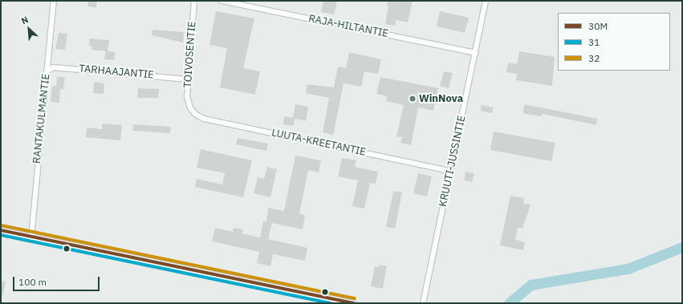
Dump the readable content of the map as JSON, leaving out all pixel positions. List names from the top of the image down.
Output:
{
  "streets": {
    "street": [
      "RAJA-HILTANTIE",
      "TOIVOSENTIE",
      "TARHAAJANTIE",
      "RANTAKULMANTIE",
      "LUUTA-KREETANTIE",
      "KRUUTI-JUSSINTIE"
    ]
  },
  "crossings": [
    ["RAJA-HILTANTIE", "KRUUTI-JUSSINTIE"],
    ["TOIVOSENTIE", "TARHAAJANTIE"],
    ["TOIVOSENTIE", "LUUTA-KREETANTIE"],
    ["TARHAAJANTIE", "RANTAKULMANTIE"],
    ["LUUTA-KREETANTIE", "KRUUTI-JUSSINTIE"]
  ],
  "places": ["WinNova"],
  "lines": ["transit line 32", "transit line 30M", "transit line 31"],
  "legend": ["30M", "31", "32"],
  "scale_bar": "100 m",
  "north": "top left"
}
